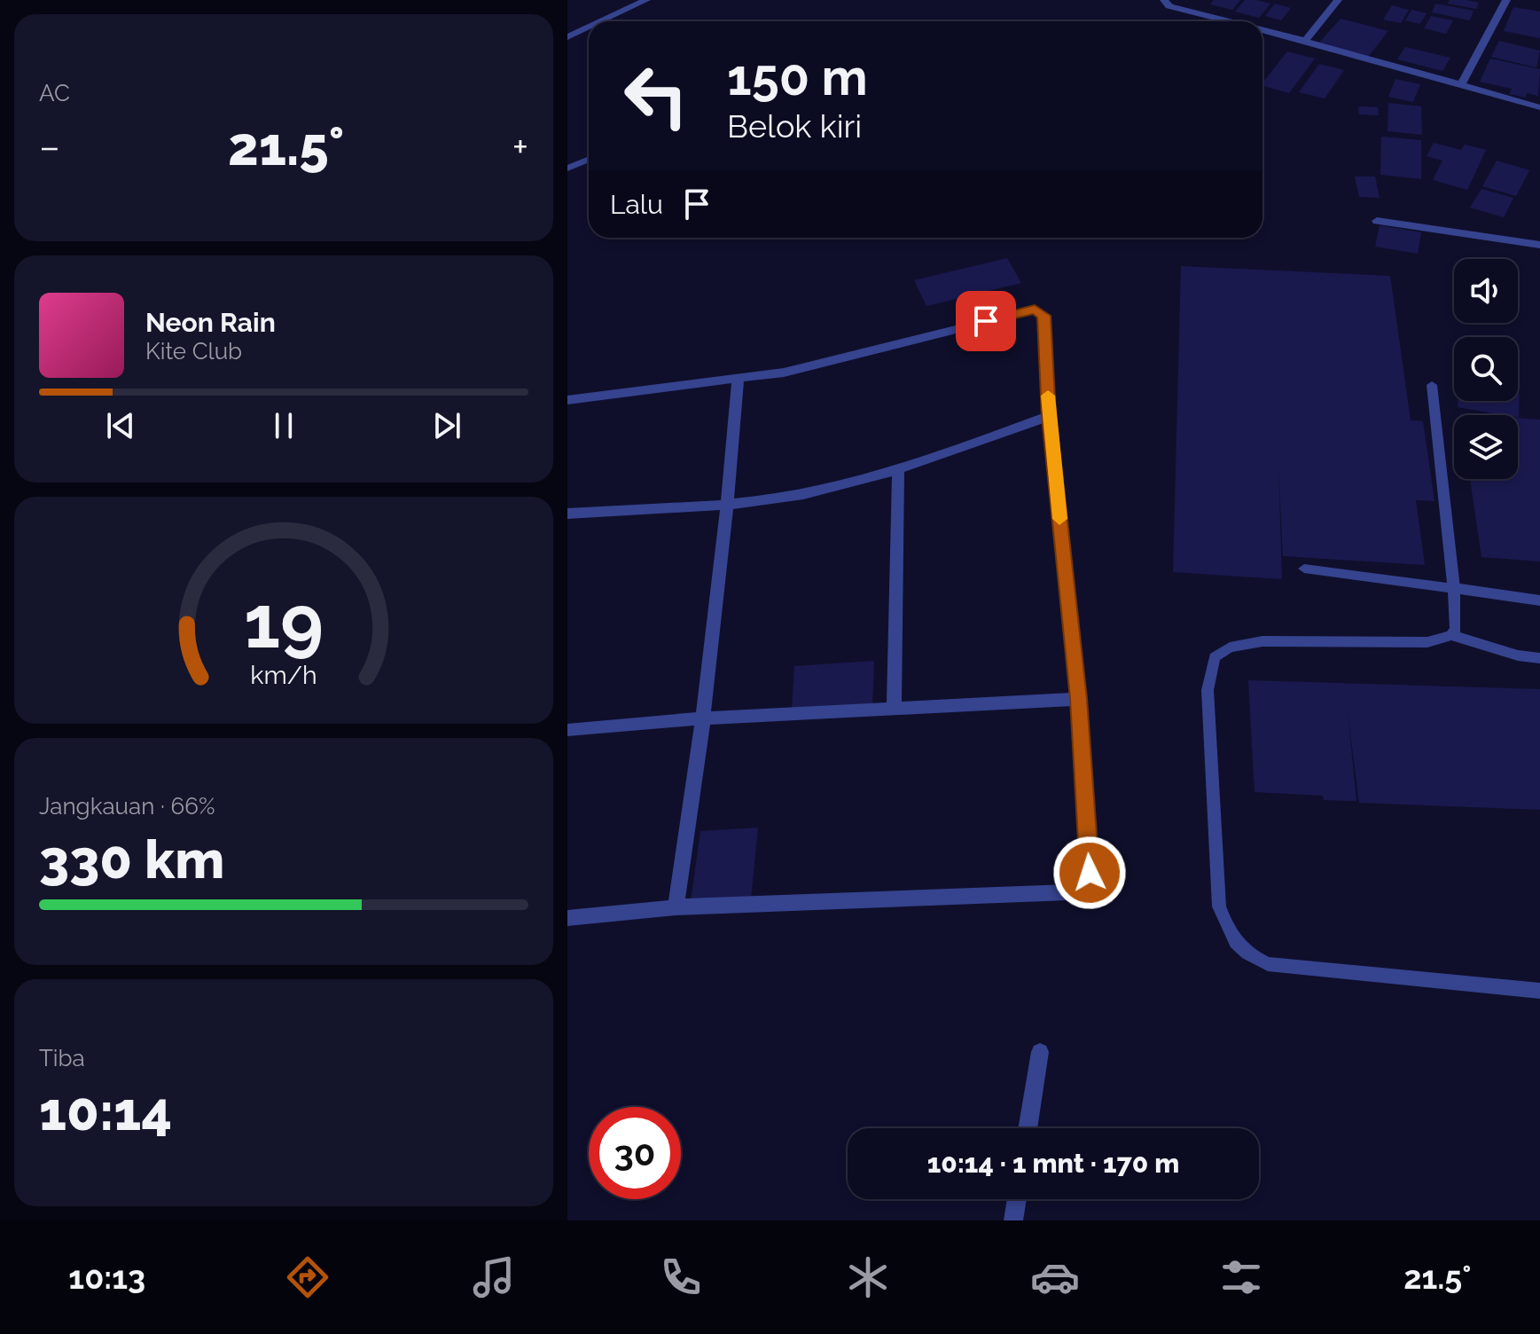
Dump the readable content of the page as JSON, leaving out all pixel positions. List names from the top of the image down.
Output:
{
  "page": {
    "tile": [
      "AC",
      ["Jangkauan · 66%", "330 km"],
      ["Tiba", "10:14"]
    ],
    "turn": ["150 m", "Belok kiri"],
    "heat": ["−", "21.5°", "+"],
    "then": "Lalu",
    "song": ["Neon Rain", "Kite Club"],
    "limit": "30",
    "trip": "10:14 · 1 mnt · 170 m",
    "tabs": ["10:13", "21.5°"],
    "gauge": ["19", "km/h"]
  }
}
